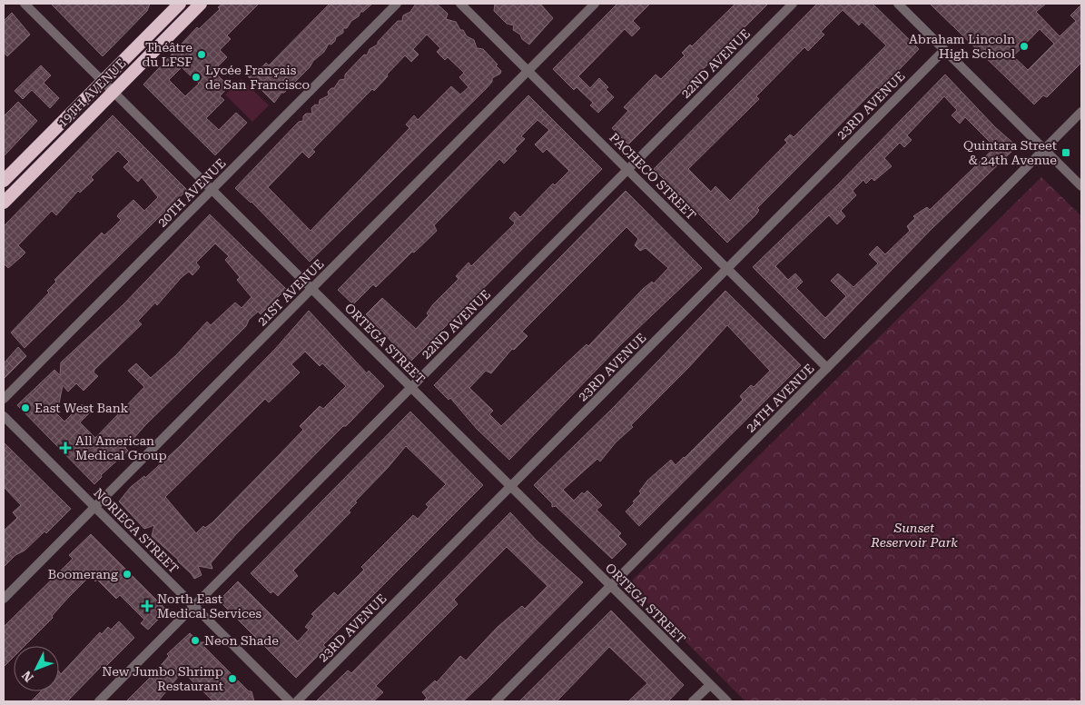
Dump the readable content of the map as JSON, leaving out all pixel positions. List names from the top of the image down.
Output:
{
  "streets": {
    "highway": ["19TH AVENUE"],
    "street": [
      "22ND AVENUE",
      "23RD AVENUE",
      "PACHECO STREET",
      "20TH AVENUE",
      "21ST AVENUE",
      "ORTEGA STREET",
      "24TH AVENUE",
      "NORIEGA STREET"
    ]
  },
  "crossings": [
    ["22ND AVENUE", "PACHECO STREET"],
    ["22ND AVENUE", "ORTEGA STREET"],
    ["22ND AVENUE", "NORIEGA STREET"],
    ["19TH AVENUE", "ORTEGA STREET"],
    ["23RD AVENUE", "PACHECO STREET"],
    ["23RD AVENUE", "ORTEGA STREET"],
    ["PACHECO STREET", "21ST AVENUE"],
    ["PACHECO STREET", "24TH AVENUE"],
    ["20TH AVENUE", "ORTEGA STREET"],
    ["21ST AVENUE", "ORTEGA STREET"],
    ["21ST AVENUE", "NORIEGA STREET"],
    ["ORTEGA STREET", "24TH AVENUE"]
  ],
  "parks": ["Sunset Reservoir Park"],
  "places": {
    "other": [
      "Abraham Lincoln High School",
      "Théâtre du LFSF",
      "Lycée Français de San Francisco",
      "East West Bank",
      "Boomerang",
      "Neon Shade",
      "New Jumbo Shrimp Restaurant"
    ],
    "transit": ["Quintara Street & 24th Avenue"],
    "health": ["All American Medical Group", "North East Medical Services"]
  },
  "north": "bottom left"
}
